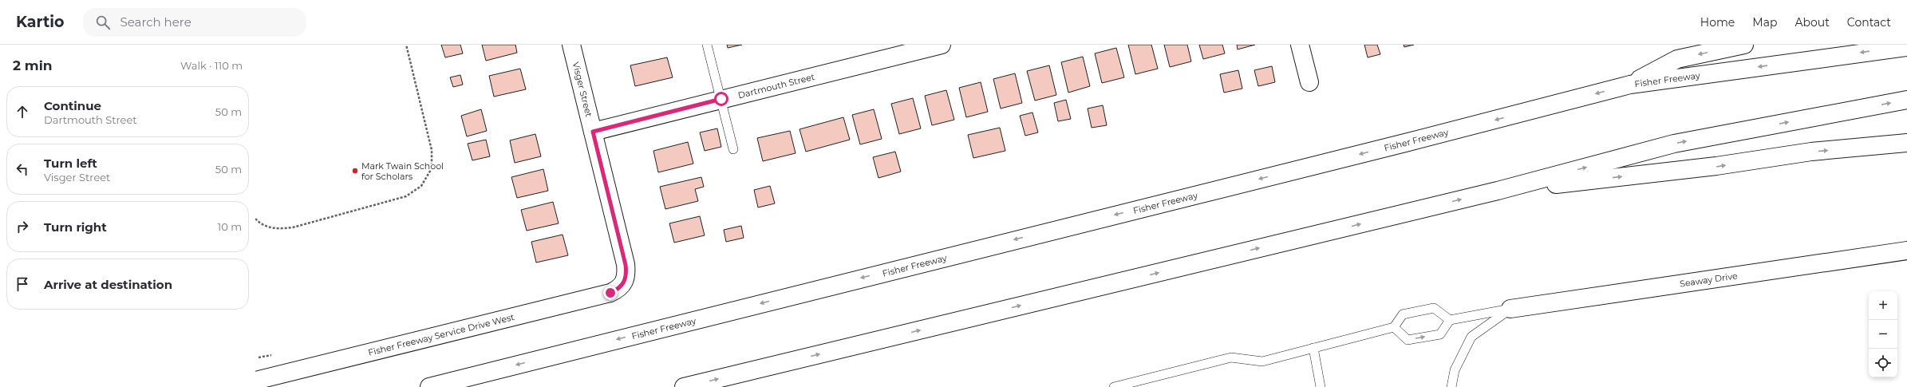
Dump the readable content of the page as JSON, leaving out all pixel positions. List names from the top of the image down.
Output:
{
  "streets": {
    "main road": [
      "Fisher Freeway",
      "Dartmouth Street",
      "Visger Street",
      "Seaway Drive",
      "Fisher Freeway Service Drive West"
    ]
  },
  "crossings": [
    ["Dartmouth Street", "Visger Street"],
    ["Visger Street", "Fisher Freeway Service Drive West"]
  ],
  "places": ["Mark Twain School for Scholars"],
  "page": {
    "header": "Kartio",
    "search": "Search here",
    "nav": [
      "Home",
      "Map",
      "About",
      "Contact"
    ],
    "heading": ["2 min", "Walk · 110 m"],
    "list": [
      ["Continue", "Dartmouth Street", "50 m"],
      ["Turn left", "Visger Street", "50 m"],
      ["Turn right", "10 m"],
      "Arrive at destination"
    ],
    "map_buttons": ["+", "−"]
  }
}
